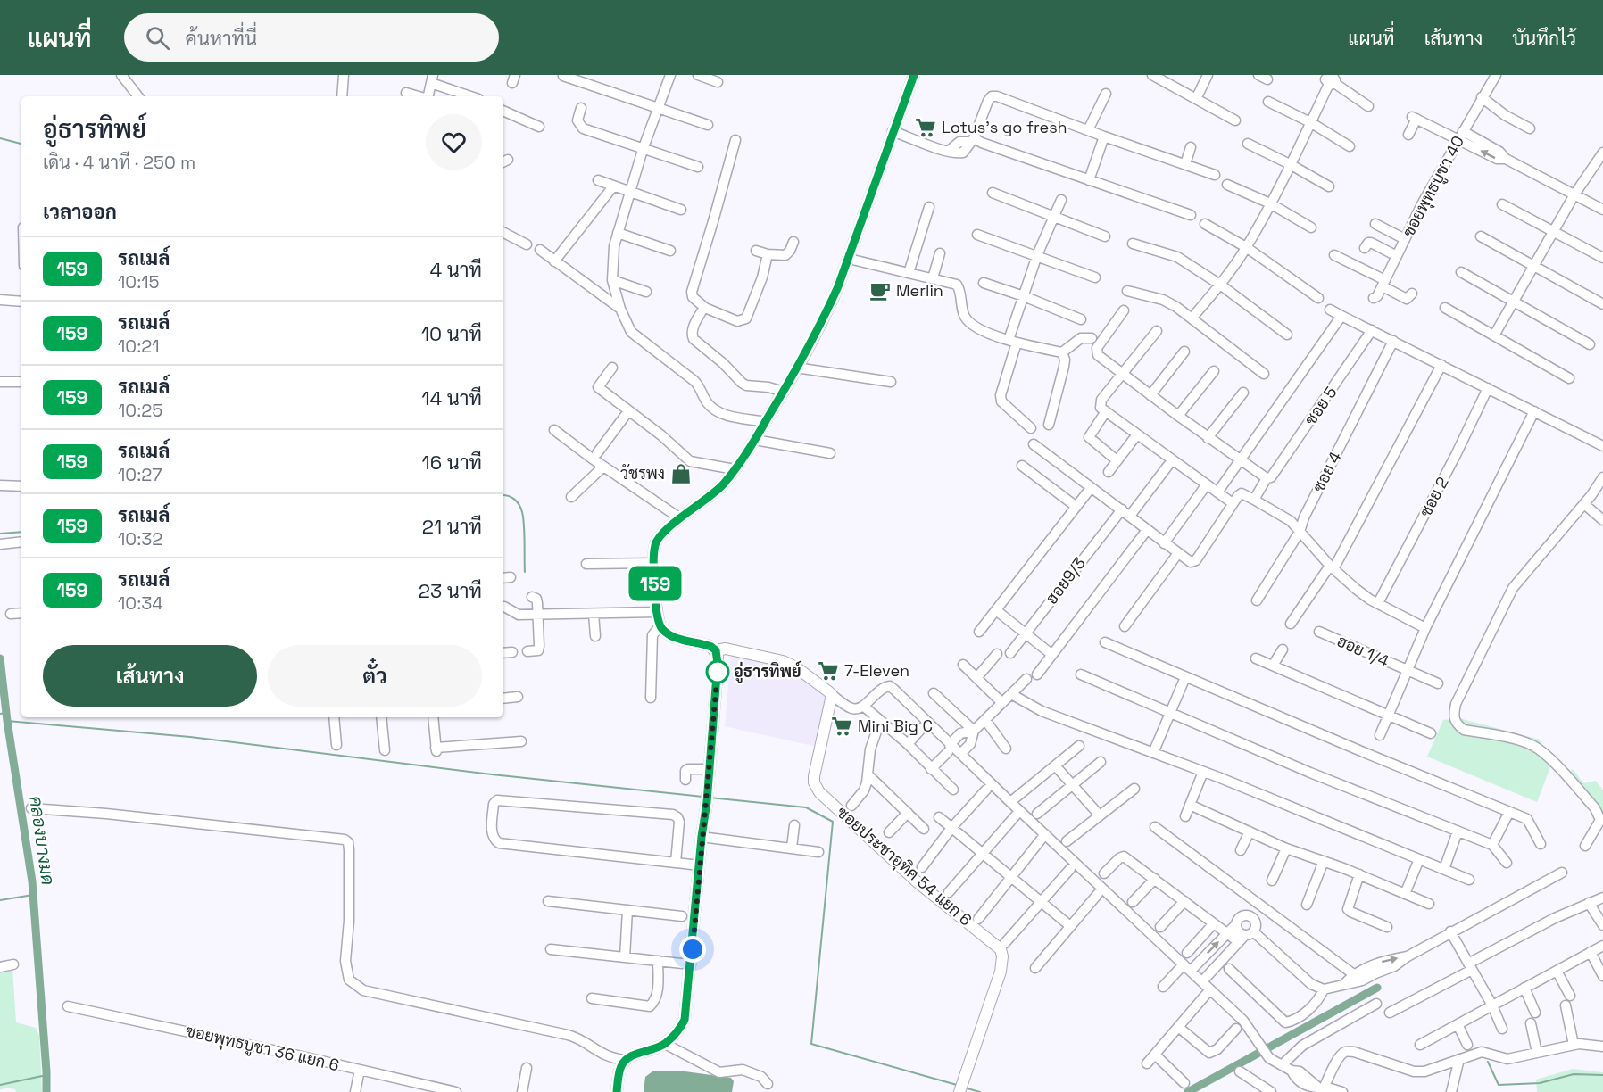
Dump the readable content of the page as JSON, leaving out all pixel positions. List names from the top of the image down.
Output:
{
  "streets": {
    "street": [
      "ซอยพุทธบูชา 40",
      "ซอย 5",
      "ซอย 4",
      "ซอย 2",
      "ฮอย9/3",
      "ฮอย 1/4",
      "ซอยประชาอุทิศ 54 แยก 6",
      "ซอยพุทธบูชา 36 แยก 6"
    ]
  },
  "water": ["คลองบางมด"],
  "places": {
    "supermarket": ["Lotus's go fresh", "7-Eleven", "Mini Big C"],
    "cafe": ["Merlin"],
    "shop": ["วัชรพง"],
    "other": ["อู่ธารทิพย์"]
  },
  "lines": ["bus line 159"],
  "page": {
    "header": "แผนที่",
    "search": "ค้นหาที่นี่",
    "nav": ["แผนที่", "เส้นทาง", "บันทึกไว้"],
    "on_map": "159",
    "heading": [
      ["อู่ธารทิพย์", "เดิน · 4 นาที · 250 m"],
      "เวลาออก"
    ],
    "list": [
      {
        "mark": "159",
        "name": "รถเมล์",
        "note": "10:15",
        "value": "4 นาที"
      },
      {
        "mark": "159",
        "name": "รถเมล์",
        "note": "10:21",
        "value": "10 นาที"
      },
      {
        "mark": "159",
        "name": "รถเมล์",
        "note": "10:25",
        "value": "14 นาที"
      },
      {
        "mark": "159",
        "name": "รถเมล์",
        "note": "10:27",
        "value": "16 นาที"
      },
      {
        "mark": "159",
        "name": "รถเมล์",
        "note": "10:32",
        "value": "21 นาที"
      },
      {
        "mark": "159",
        "name": "รถเมล์",
        "note": "10:34",
        "value": "23 นาที"
      }
    ],
    "buttons": ["เส้นทาง", "ตั๋ว"]
  }
}
